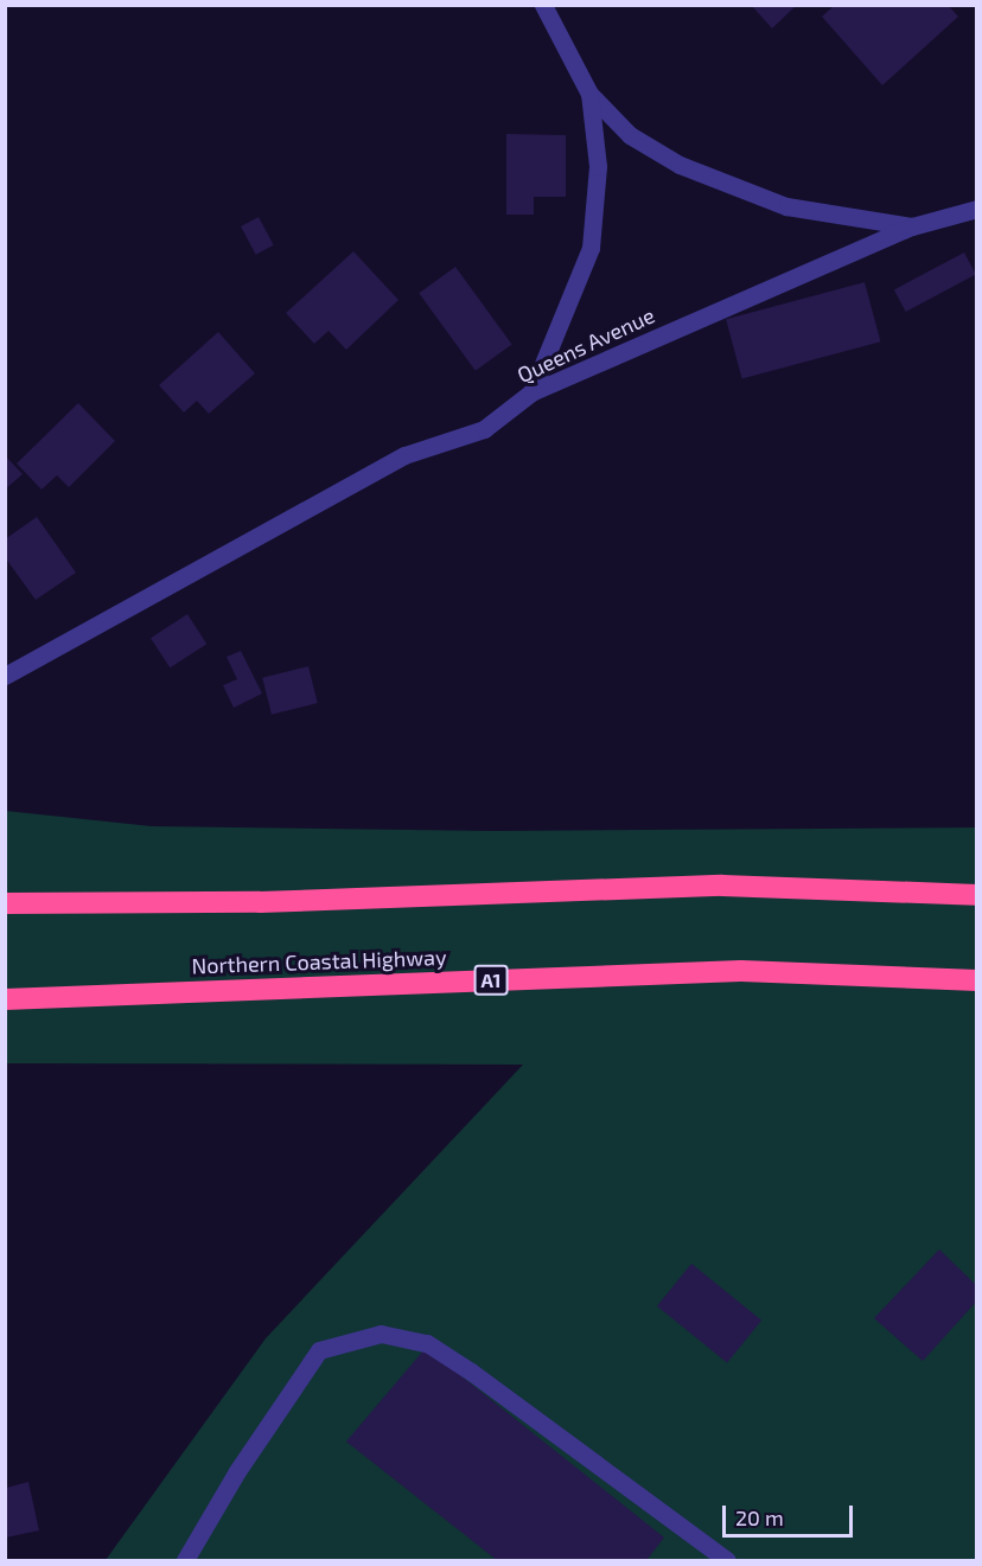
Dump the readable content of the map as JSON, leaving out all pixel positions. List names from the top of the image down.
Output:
{
  "streets": {
    "highway": ["Northern Coastal Highway", "A1"],
    "street": ["Queens Avenue"]
  },
  "scale_bar": "20 m"
}
